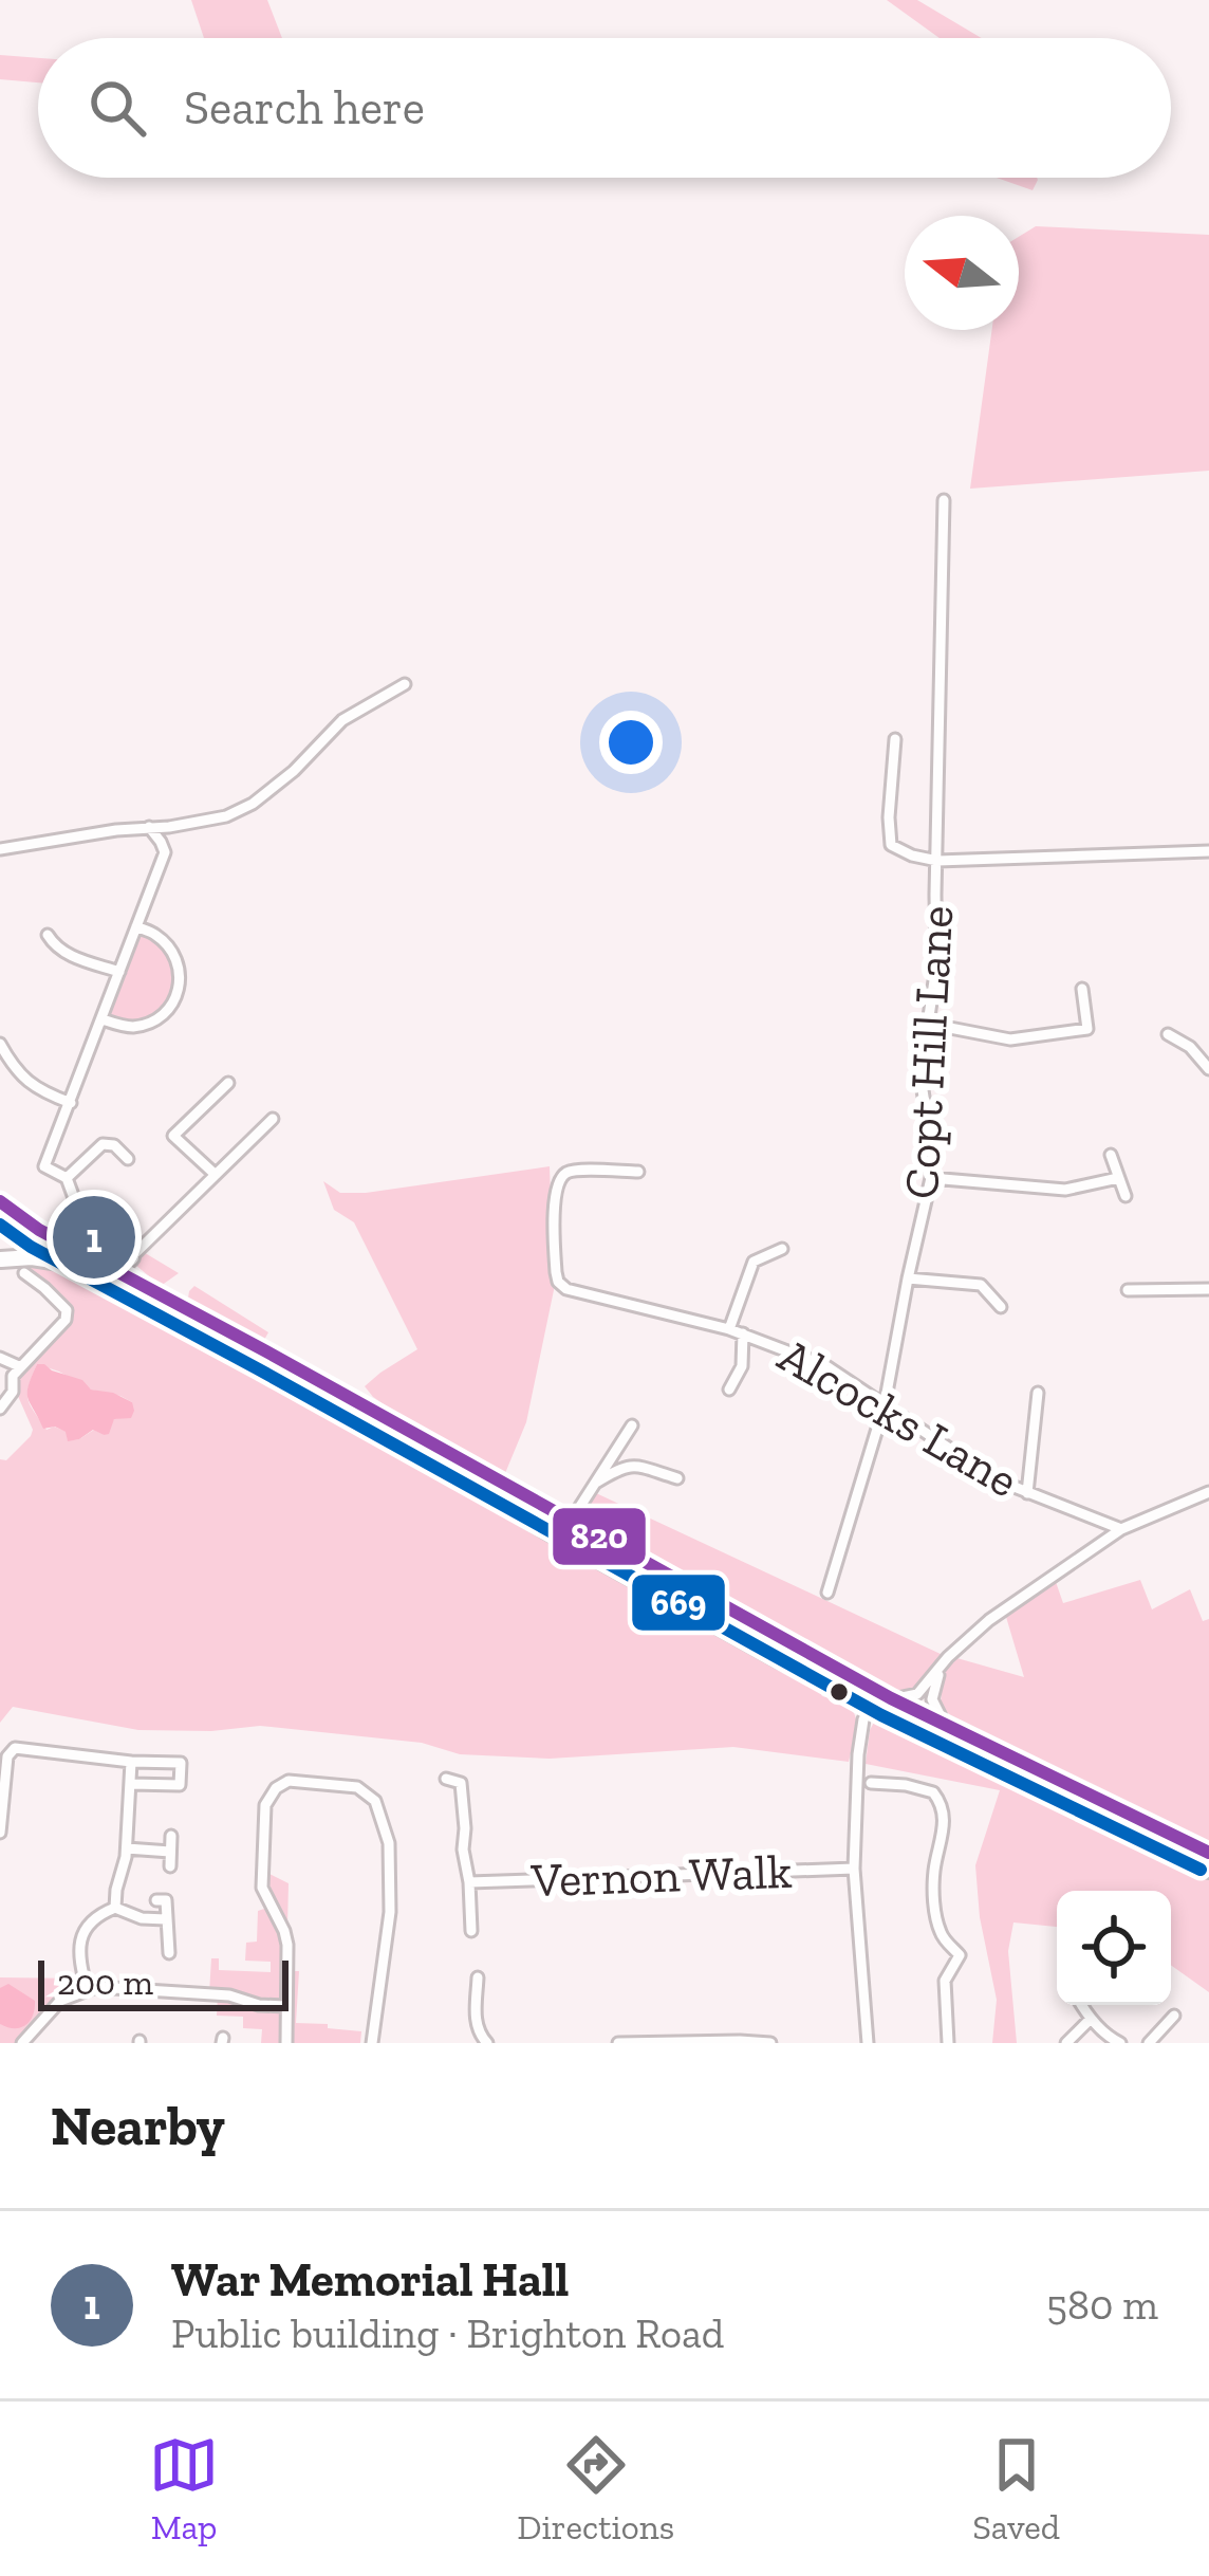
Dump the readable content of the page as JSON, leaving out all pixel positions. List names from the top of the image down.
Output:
{
  "streets": {
    "street": ["Copt Hill Lane", "Alcocks Lane", "Vernon Walk"]
  },
  "crossings": [
    ["Copt Hill Lane", "Alcocks Lane"]
  ],
  "lines": ["transit line 820", "transit line 669"],
  "scale_bar": "200 m",
  "north": "left",
  "page": {
    "search": "Search here",
    "pins": "1",
    "scale": "200 m",
    "heading": "Nearby",
    "list": [
      {
        "mark": "1",
        "name": "War Memorial Hall",
        "note": "Public building · Brighton Road",
        "value": "580 m"
      }
    ],
    "nav": ["Map", "Directions", "Saved"]
  }
}
